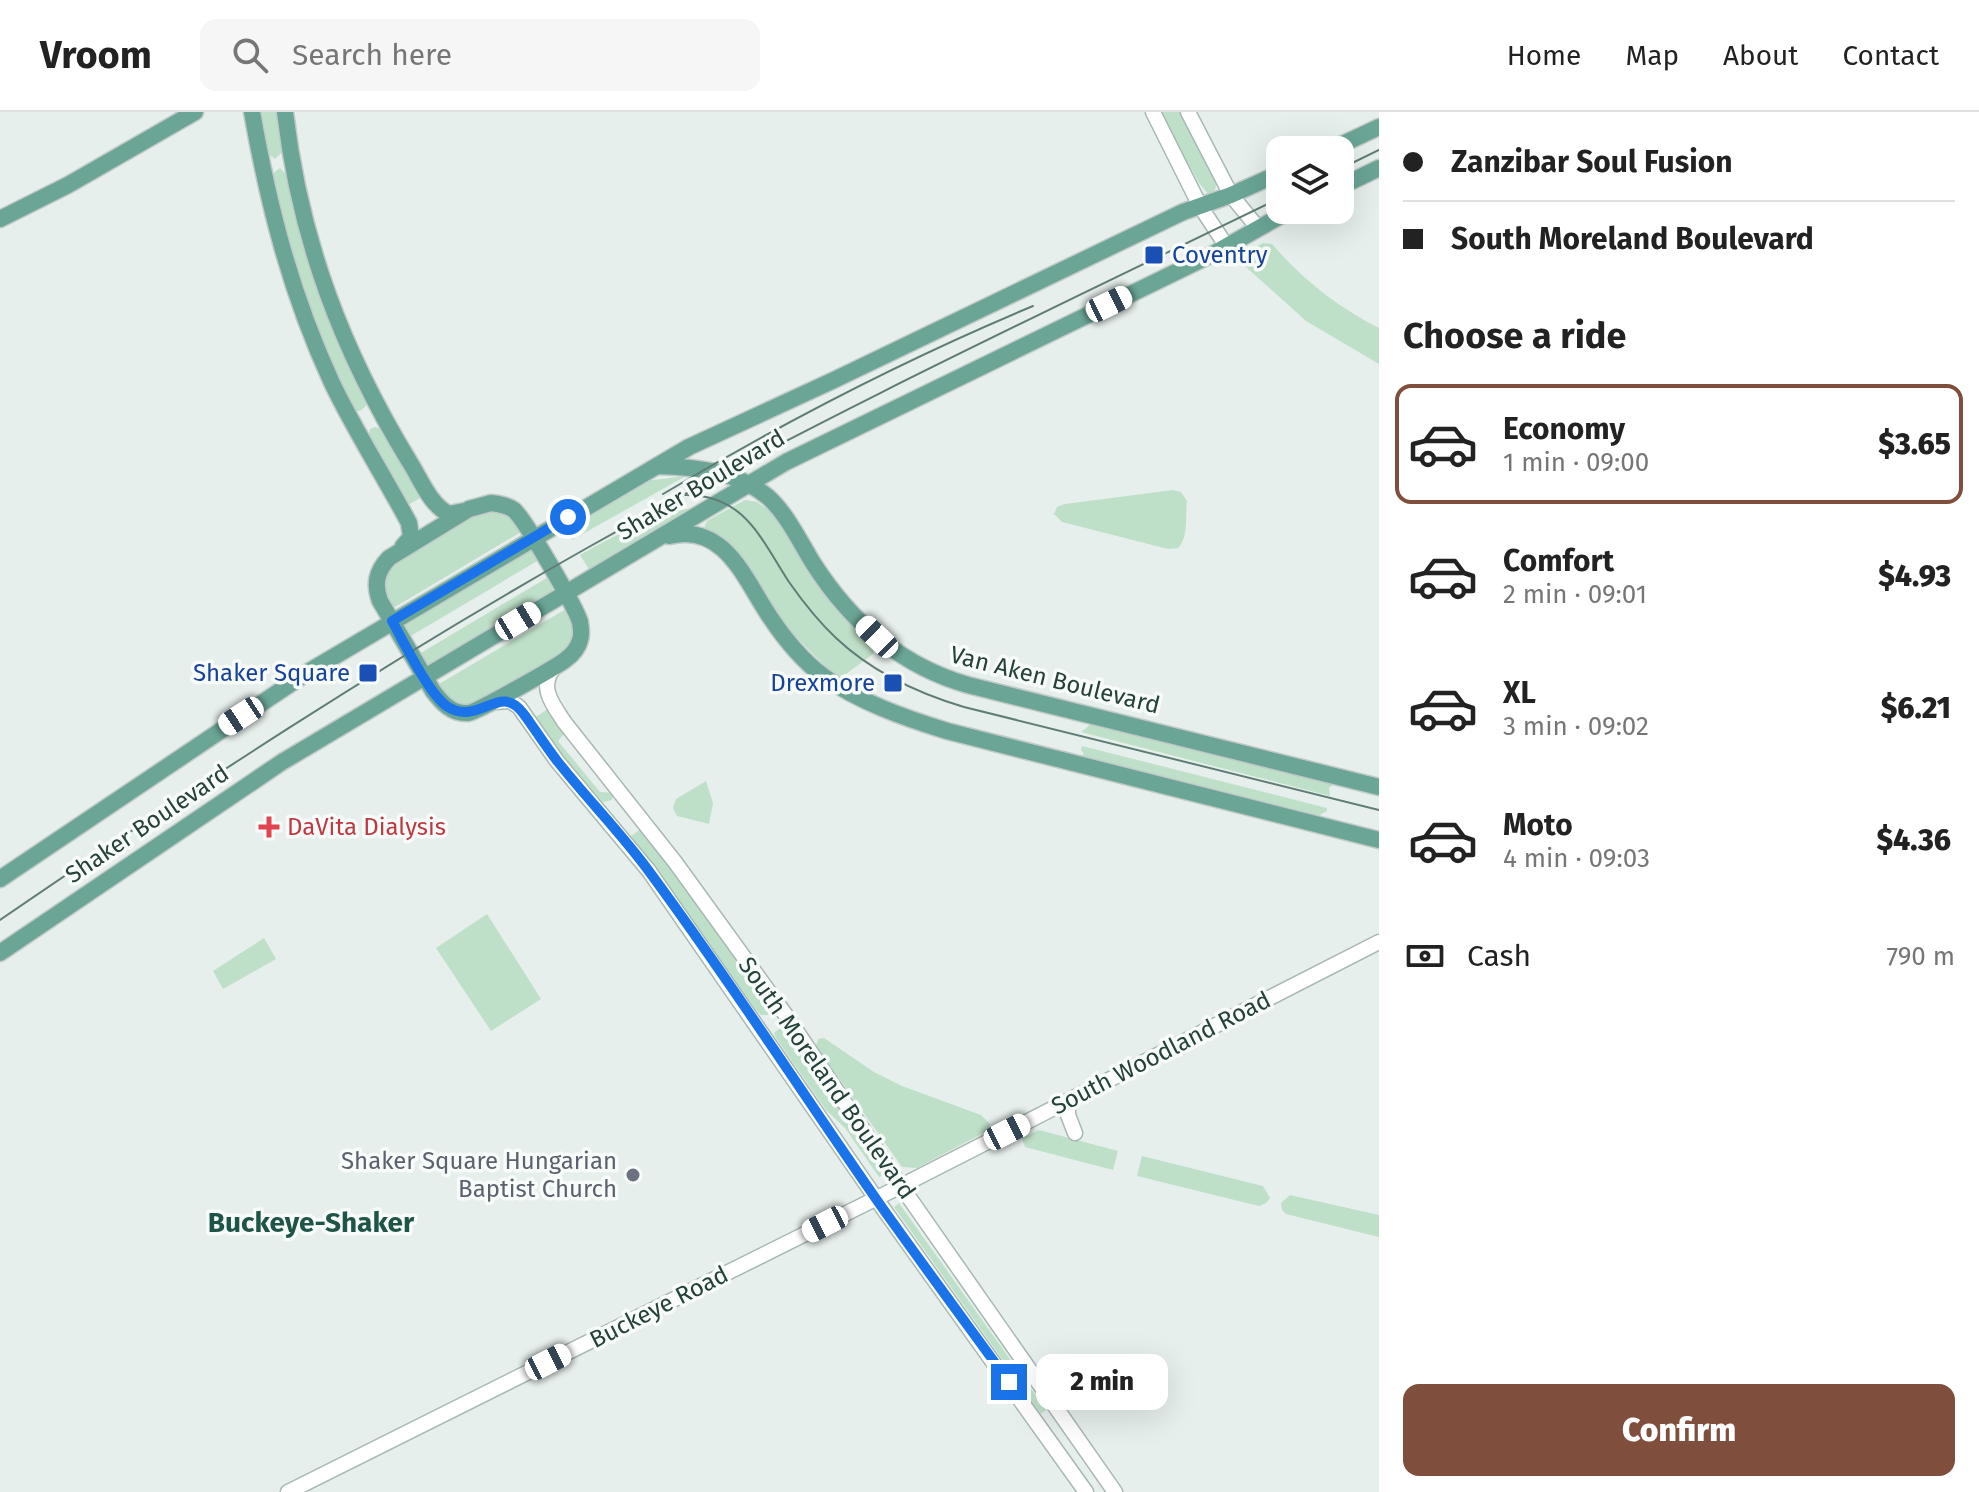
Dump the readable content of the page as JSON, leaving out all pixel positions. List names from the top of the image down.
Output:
{
  "streets": {
    "main road": ["Shaker Boulevard", "Van Aken Boulevard"],
    "street": ["South Woodland Road", "South Moreland Boulevard", "Buckeye Road"]
  },
  "crossings": [
    ["Shaker Boulevard", "Van Aken Boulevard"],
    ["South Woodland Road", "South Moreland Boulevard"],
    ["South Woodland Road", "Buckeye Road"],
    ["South Moreland Boulevard", "Buckeye Road"]
  ],
  "districts": ["Buckeye-Shaker"],
  "places": {
    "transit": ["Coventry", "Shaker Square", "Drexmore"],
    "health": ["DaVita Dialysis"],
    "other": ["Shaker Square Hungarian Baptist Church"]
  },
  "page": {
    "header": "Vroom",
    "search": "Search here",
    "nav": [
      "Home",
      "Map",
      "About",
      "Contact"
    ],
    "banner": ["Zanzibar Soul Fusion", "South Moreland Boulevard"],
    "heading": "Choose a ride",
    "list": [
      {
        "name": "Economy",
        "note": "1 min · 09:00",
        "value": "$3.65"
      },
      {
        "name": "Comfort",
        "note": "2 min · 09:01",
        "value": "$4.93"
      },
      {
        "name": "XL",
        "note": "3 min · 09:02",
        "value": "$6.21"
      },
      {
        "name": "Moto",
        "note": "4 min · 09:03",
        "value": "$4.36"
      }
    ],
    "pay": ["Cash", "790 m"],
    "bubble": "2 min",
    "buttons": "Confirm"
  }
}
